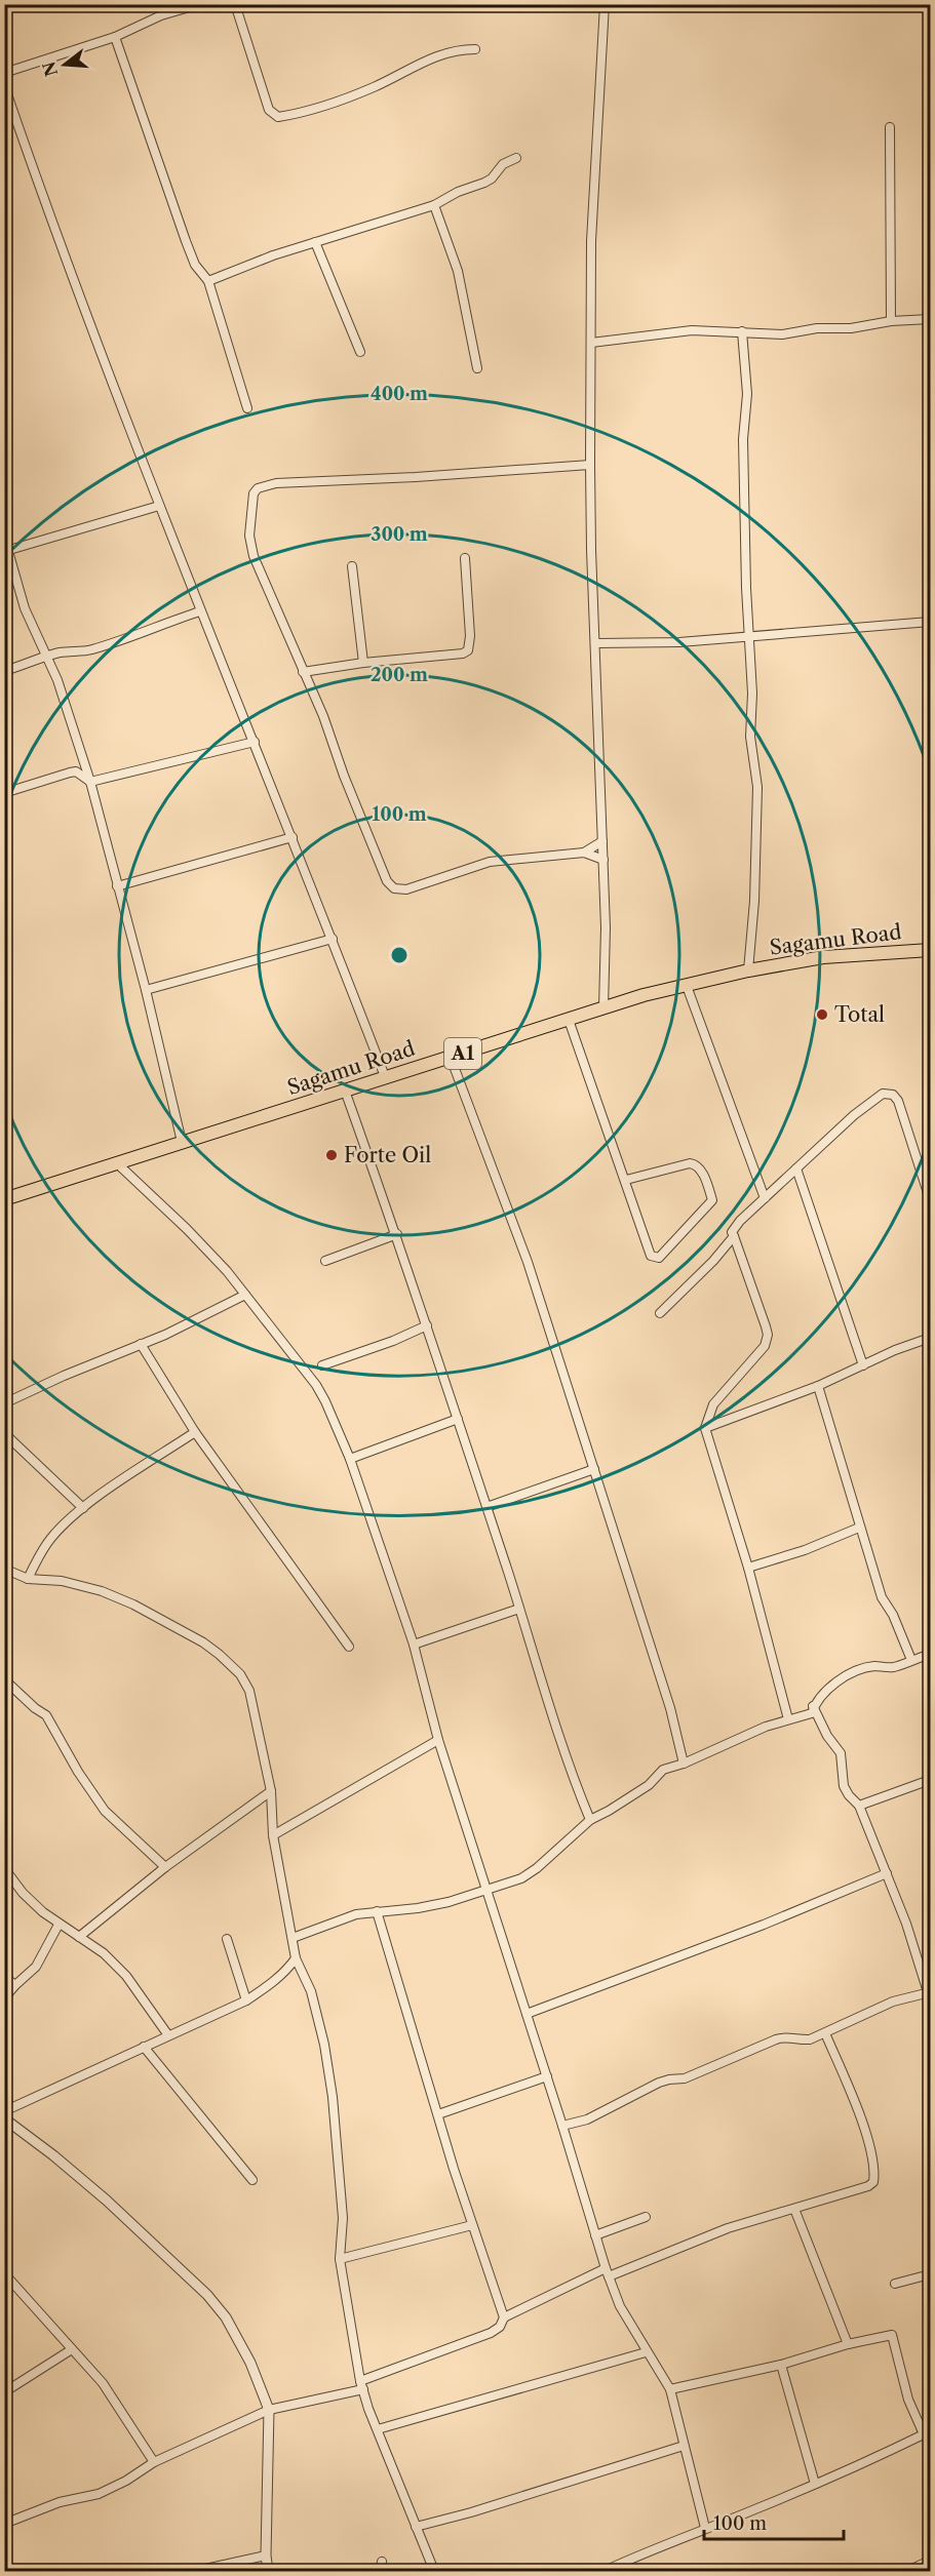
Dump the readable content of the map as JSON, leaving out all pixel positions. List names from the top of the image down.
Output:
{
  "streets": {
    "highway": ["Sagamu Road", "A1"]
  },
  "places": ["Total", "Forte Oil"],
  "scale_bar": "100 m",
  "north": "left",
  "rings": [
    "400 m",
    "300 m",
    "200 m",
    "100 m"
  ]
}
